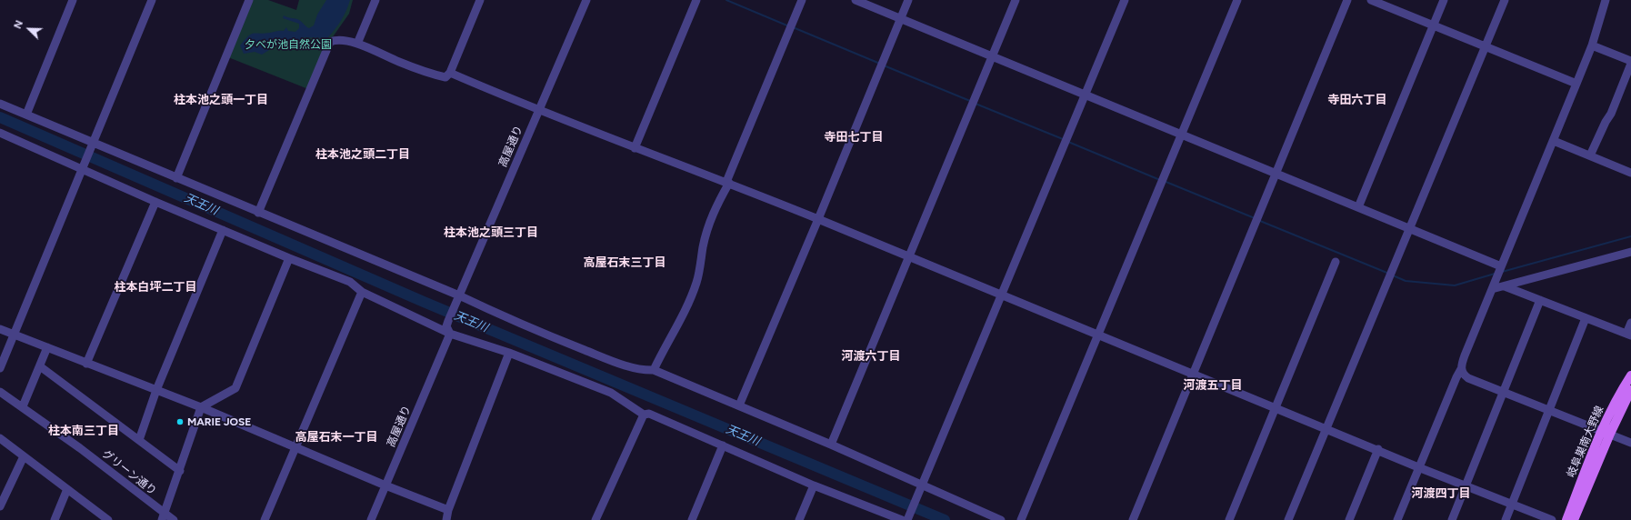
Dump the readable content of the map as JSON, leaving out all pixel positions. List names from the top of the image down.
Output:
{
  "streets": {
    "main road": ["岐阜巣南大野線"],
    "street": ["高屋通り", "グリーン通り"]
  },
  "districts": [
    "柱本池之頭一丁目",
    "寺田六丁目",
    "寺田七丁目",
    "柱本池之頭二丁目",
    "柱本池之頭三丁目",
    "高屋石末三丁目",
    "柱本白坪二丁目",
    "河渡六丁目",
    "河渡五丁目",
    "柱本南三丁目",
    "高屋石末一丁目",
    "河渡四丁目"
  ],
  "water": ["天王川"],
  "parks": ["夕べが池自然公園"],
  "places": ["MARIE JOSE"],
  "north": "top left"
}
